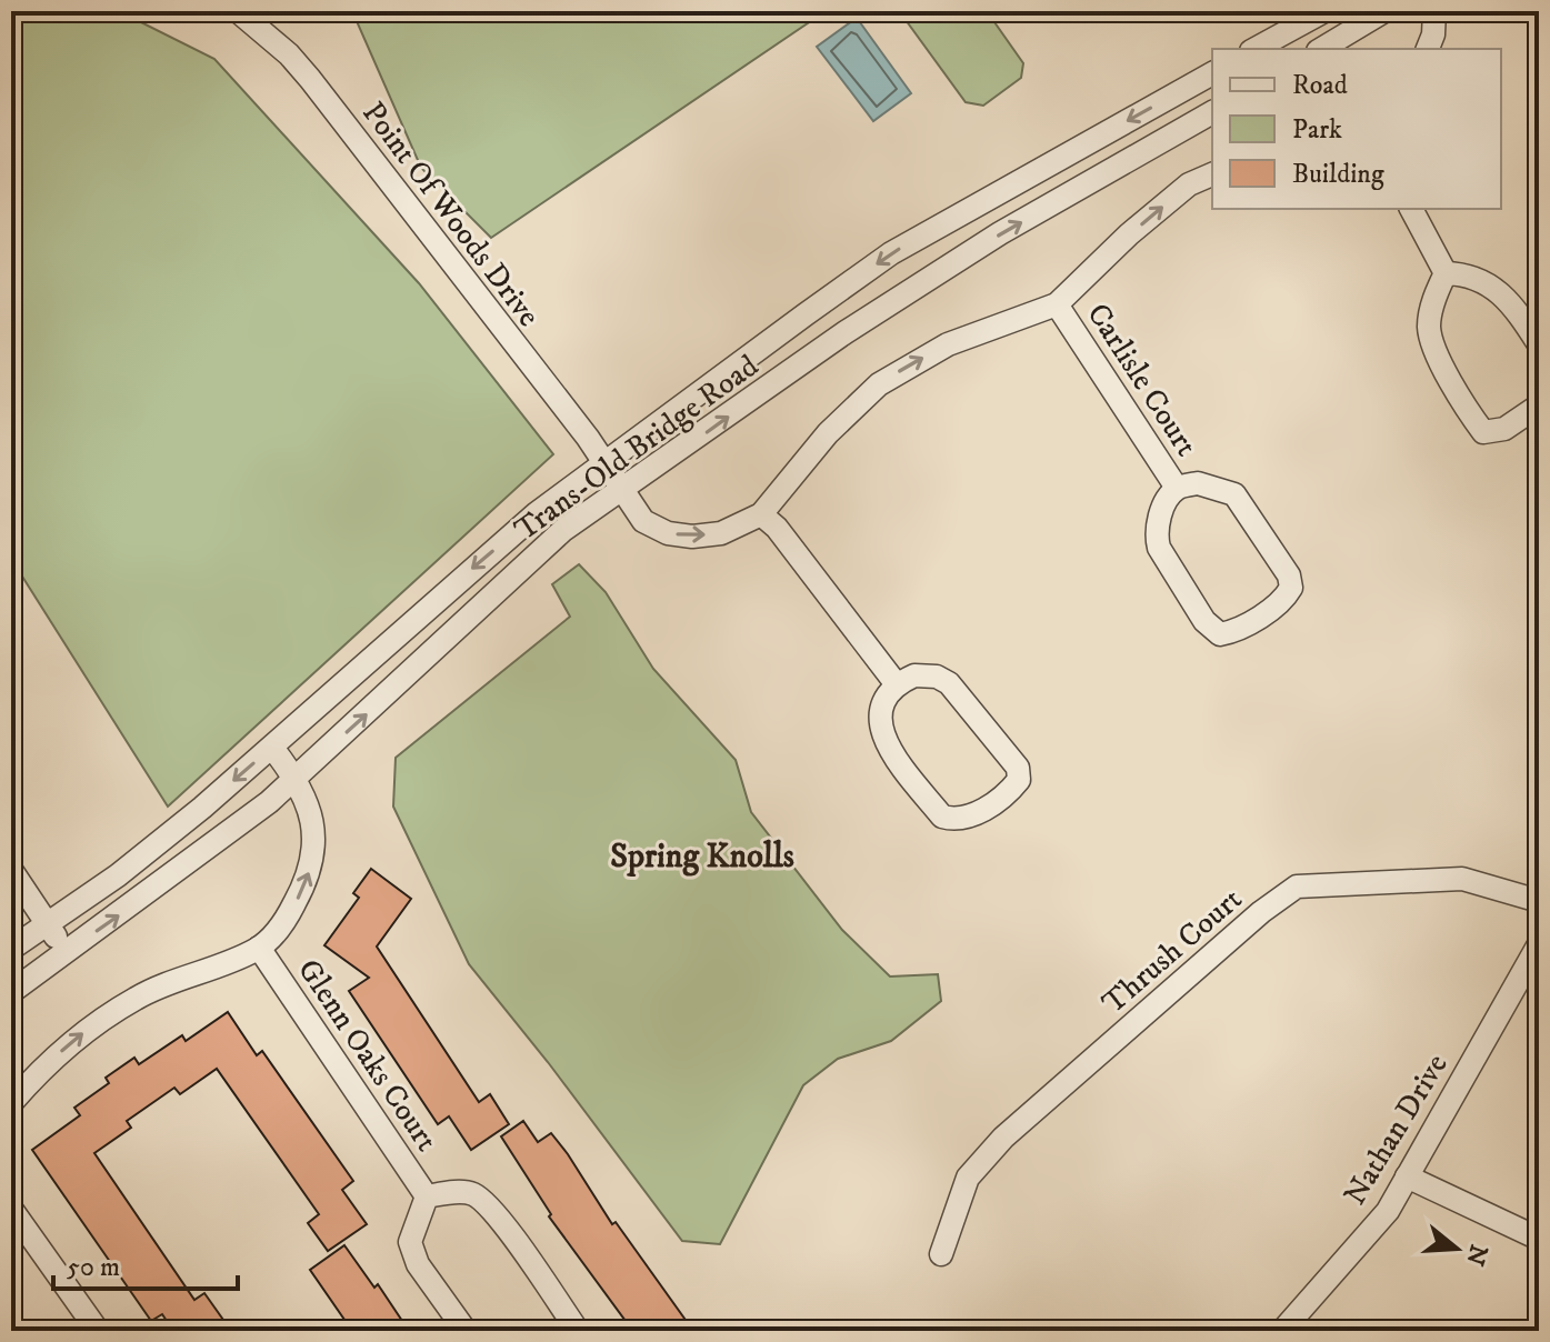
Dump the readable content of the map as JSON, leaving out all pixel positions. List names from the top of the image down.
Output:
{
  "streets": {
    "street": [
      "Point Of Woods Drive",
      "Carlisle Court",
      "Trans-Old Bridge Road",
      "Thrush Court",
      "Glenn Oaks Court",
      "Nathan Drive"
    ]
  },
  "crossings": [
    ["Point Of Woods Drive", "Carlisle Court"],
    ["Point Of Woods Drive", "Trans-Old Bridge Road"],
    ["Carlisle Court", "Trans-Old Bridge Road"],
    ["Trans-Old Bridge Road", "Glenn Oaks Court"]
  ],
  "one_way": ["Carlisle Court", "Glenn Oaks Court"],
  "districts": ["Spring Knolls"],
  "legend": ["Road", "Park", "Building"],
  "scale_bar": "50 m",
  "north": "right"
}
